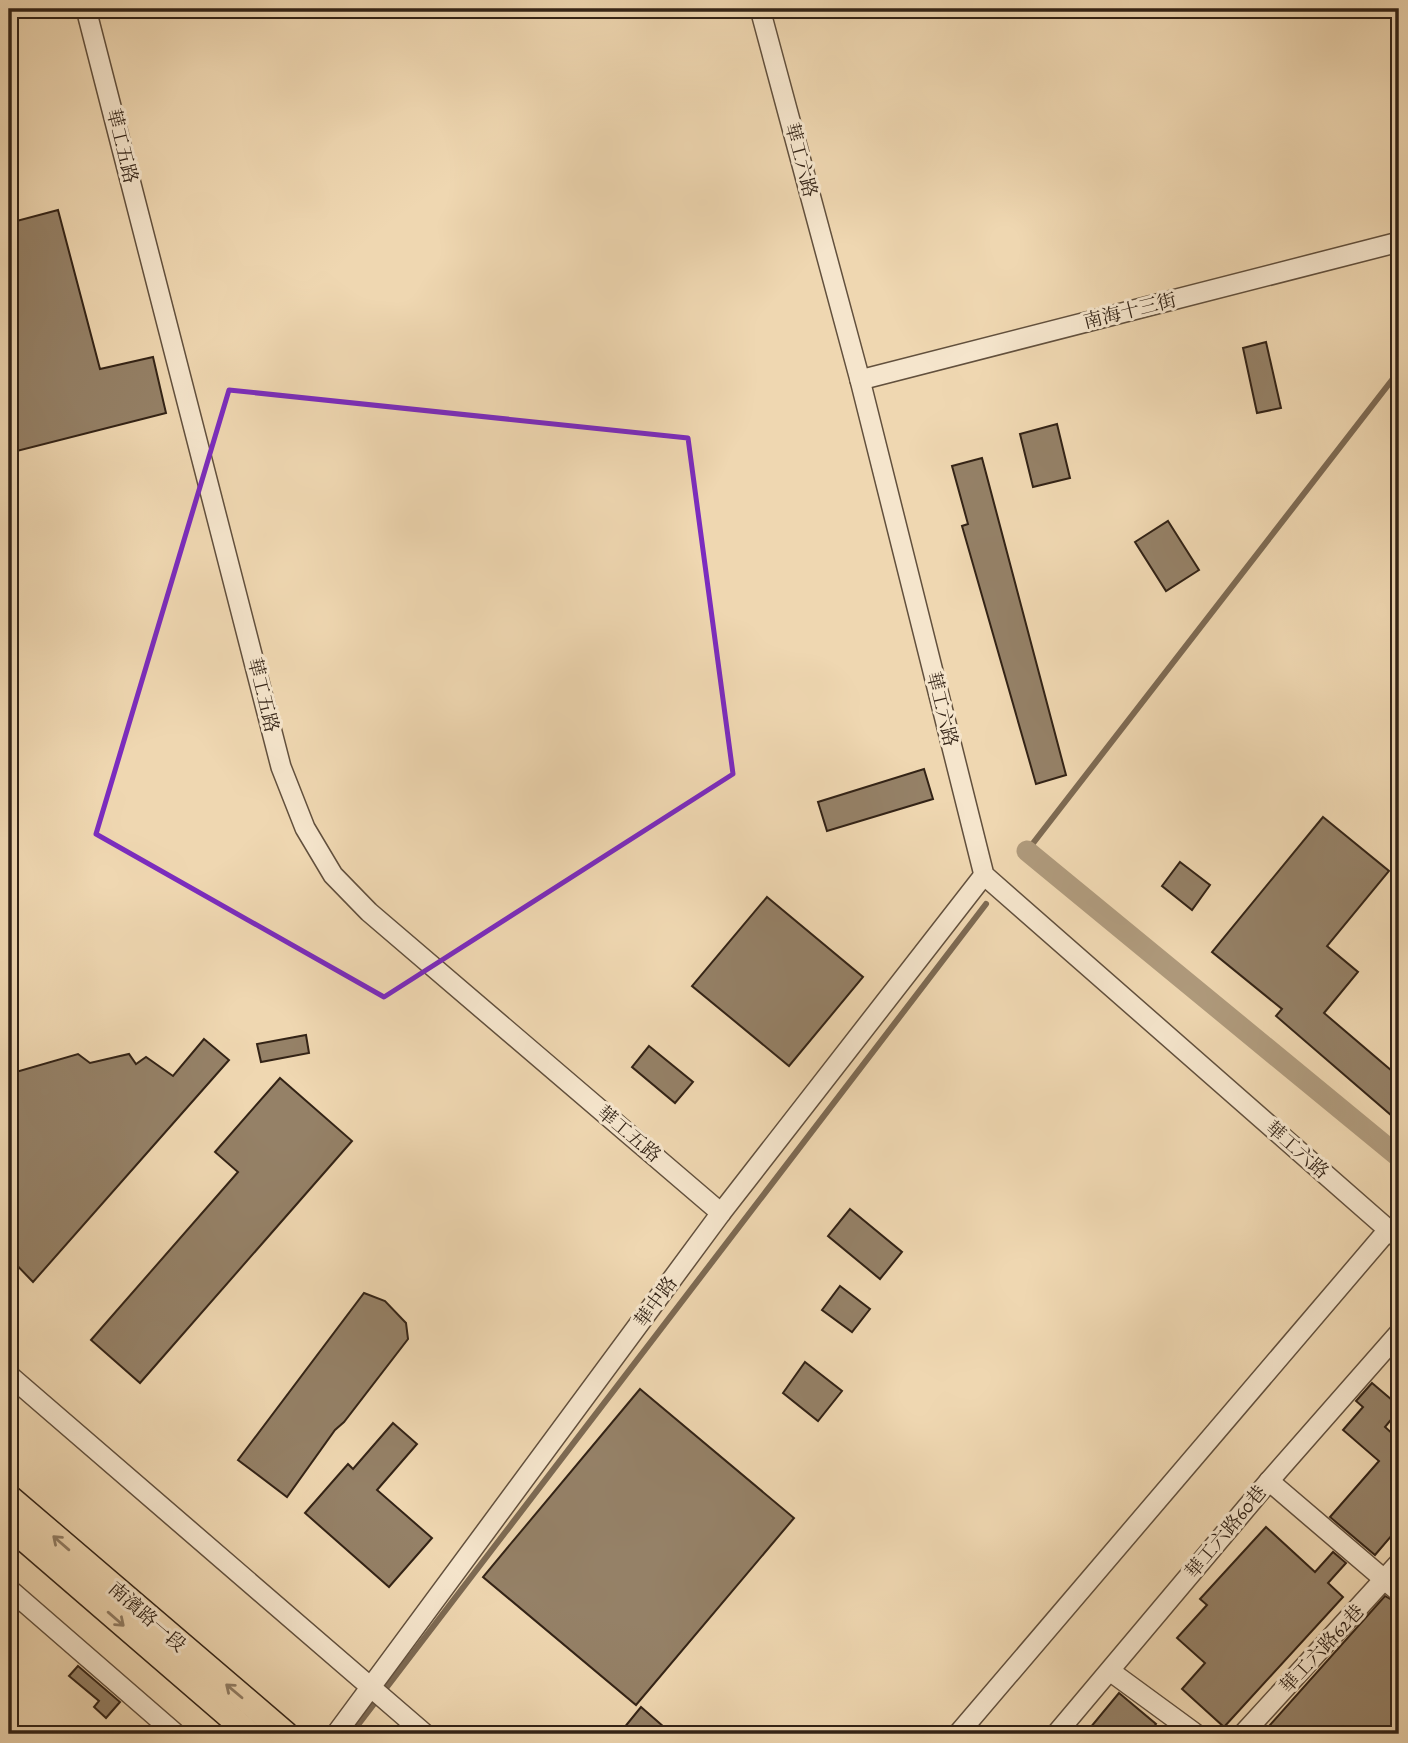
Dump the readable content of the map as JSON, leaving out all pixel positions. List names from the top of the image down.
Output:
{
  "streets": {
    "main road": ["南濱路一段"],
    "street": [
      "華工五路",
      "華工六路",
      "南海十三街",
      "華中路",
      "華工六路60巷",
      "華工六路62巷"
    ]
  },
  "crossings": [
    ["華工五路", "華中路"],
    ["華工六路", "南海十三街"],
    ["華工六路", "華中路"]
  ]
}
